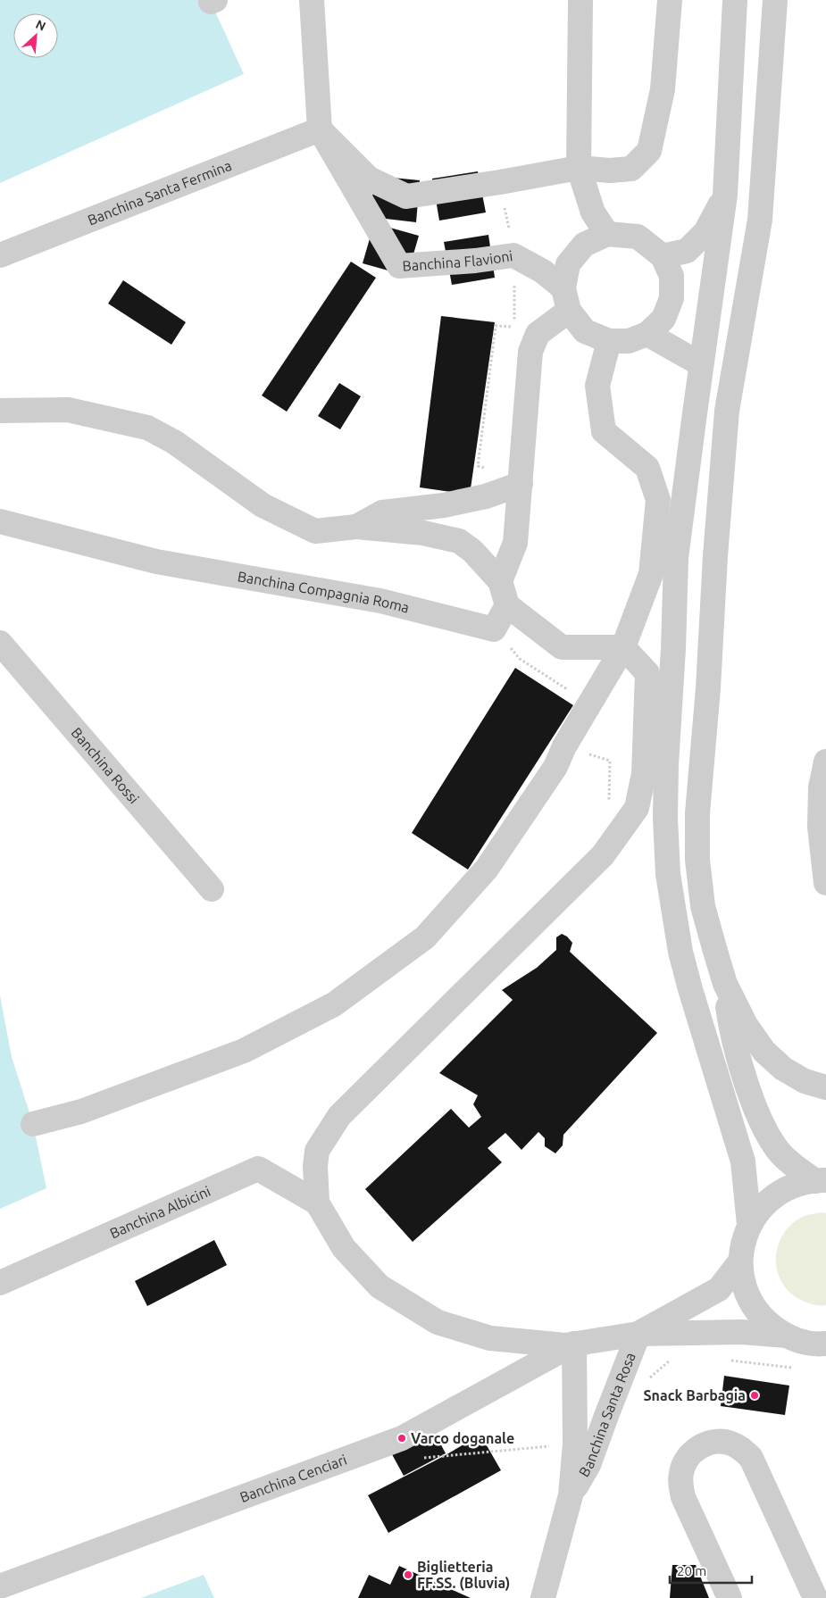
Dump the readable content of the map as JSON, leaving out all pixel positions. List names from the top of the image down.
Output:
{
  "streets": {
    "lane": [
      "Banchina Santa Fermina",
      "Banchina Flavioni",
      "Banchina Compagnia Roma",
      "Banchina Rossi",
      "Banchina Albicini",
      "Banchina Santa Rosa",
      "Banchina Cenciari"
    ]
  },
  "crossings": [
    ["Banchina Santa Fermina", "Banchina Flavioni"],
    ["Banchina Santa Rosa", "Banchina Cenciari"]
  ],
  "places": ["Snack Barbagia", "Varco doganale", "Biglietteria FF.SS. (Bluvia)"],
  "scale_bar": "20 m",
  "north": "top right"
}
